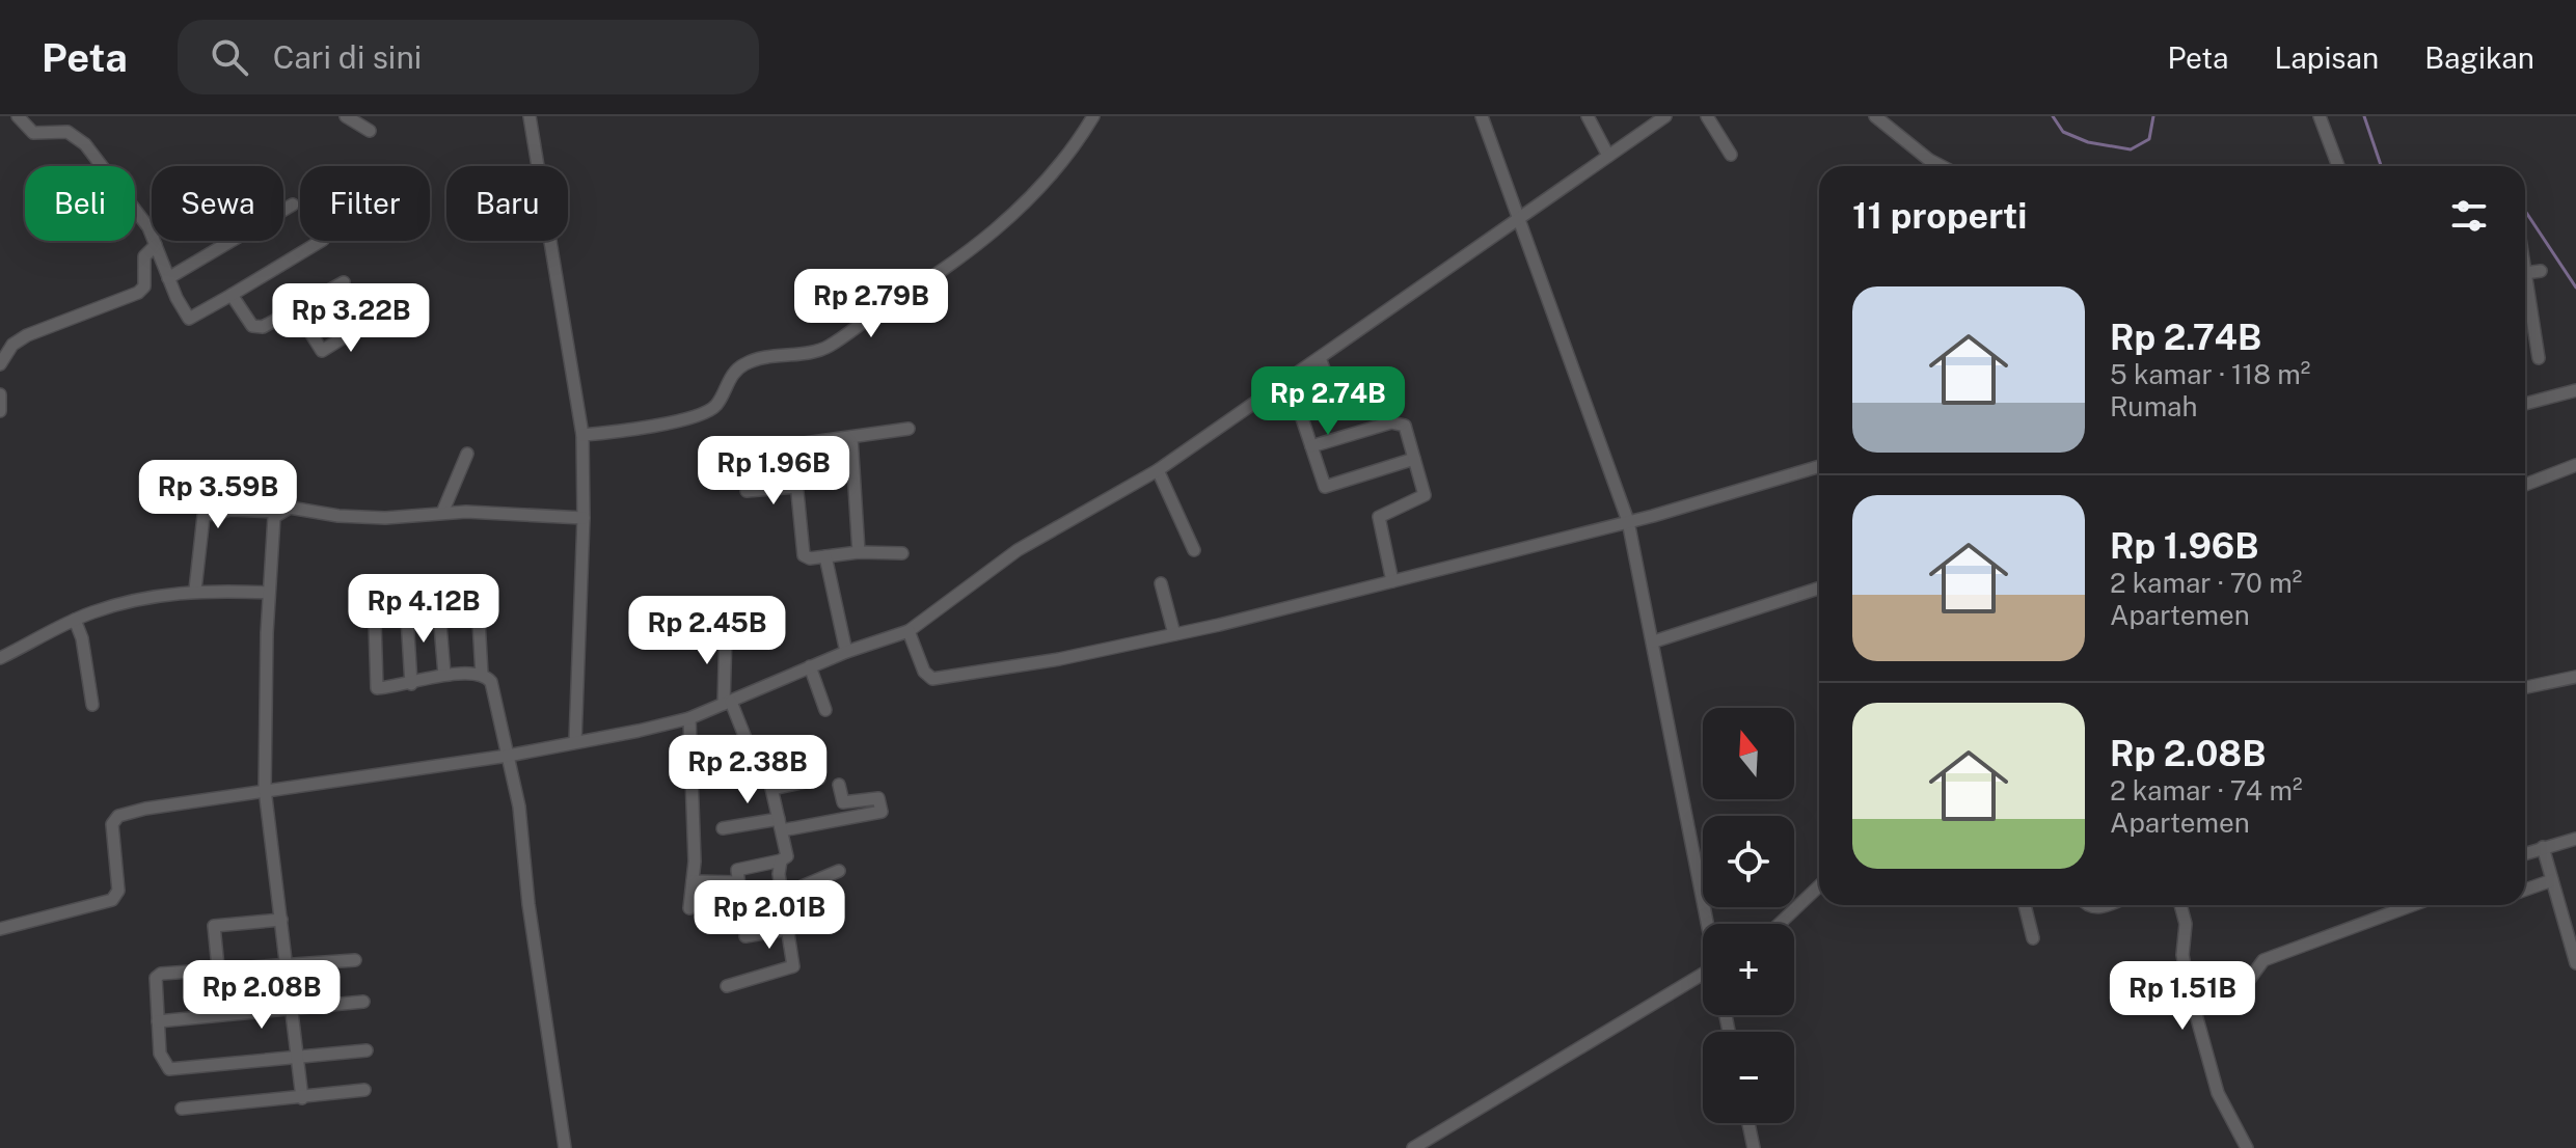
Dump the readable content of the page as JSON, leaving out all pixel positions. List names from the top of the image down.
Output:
{
  "north": "top",
  "page": {
    "header": "Peta",
    "search": "Cari di sini",
    "nav": ["Peta", "Lapisan", "Bagikan"],
    "chip": [
      "Beli",
      "Sewa",
      "Filter",
      "Baru"
    ],
    "heading": "11 properti",
    "list": [
      {
        "name": "Rp 2.74B",
        "note": "5 kamar · 118 m² · Rumah"
      },
      {
        "name": "Rp 1.96B",
        "note": "2 kamar · 70 m² · Apartemen"
      },
      {
        "name": "Rp 2.08B",
        "note": "2 kamar · 74 m² · Apartemen"
      }
    ],
    "price": [
      "Rp 2.79B",
      "Rp 3.22B",
      "Rp 2.74B",
      "Rp 1.96B",
      "Rp 3.59B",
      "Rp 4.12B",
      "Rp 2.45B",
      "Rp 2.38B",
      "Rp 2.01B",
      "Rp 2.08B",
      "Rp 1.51B"
    ],
    "map_buttons": ["+", "−"]
  }
}
